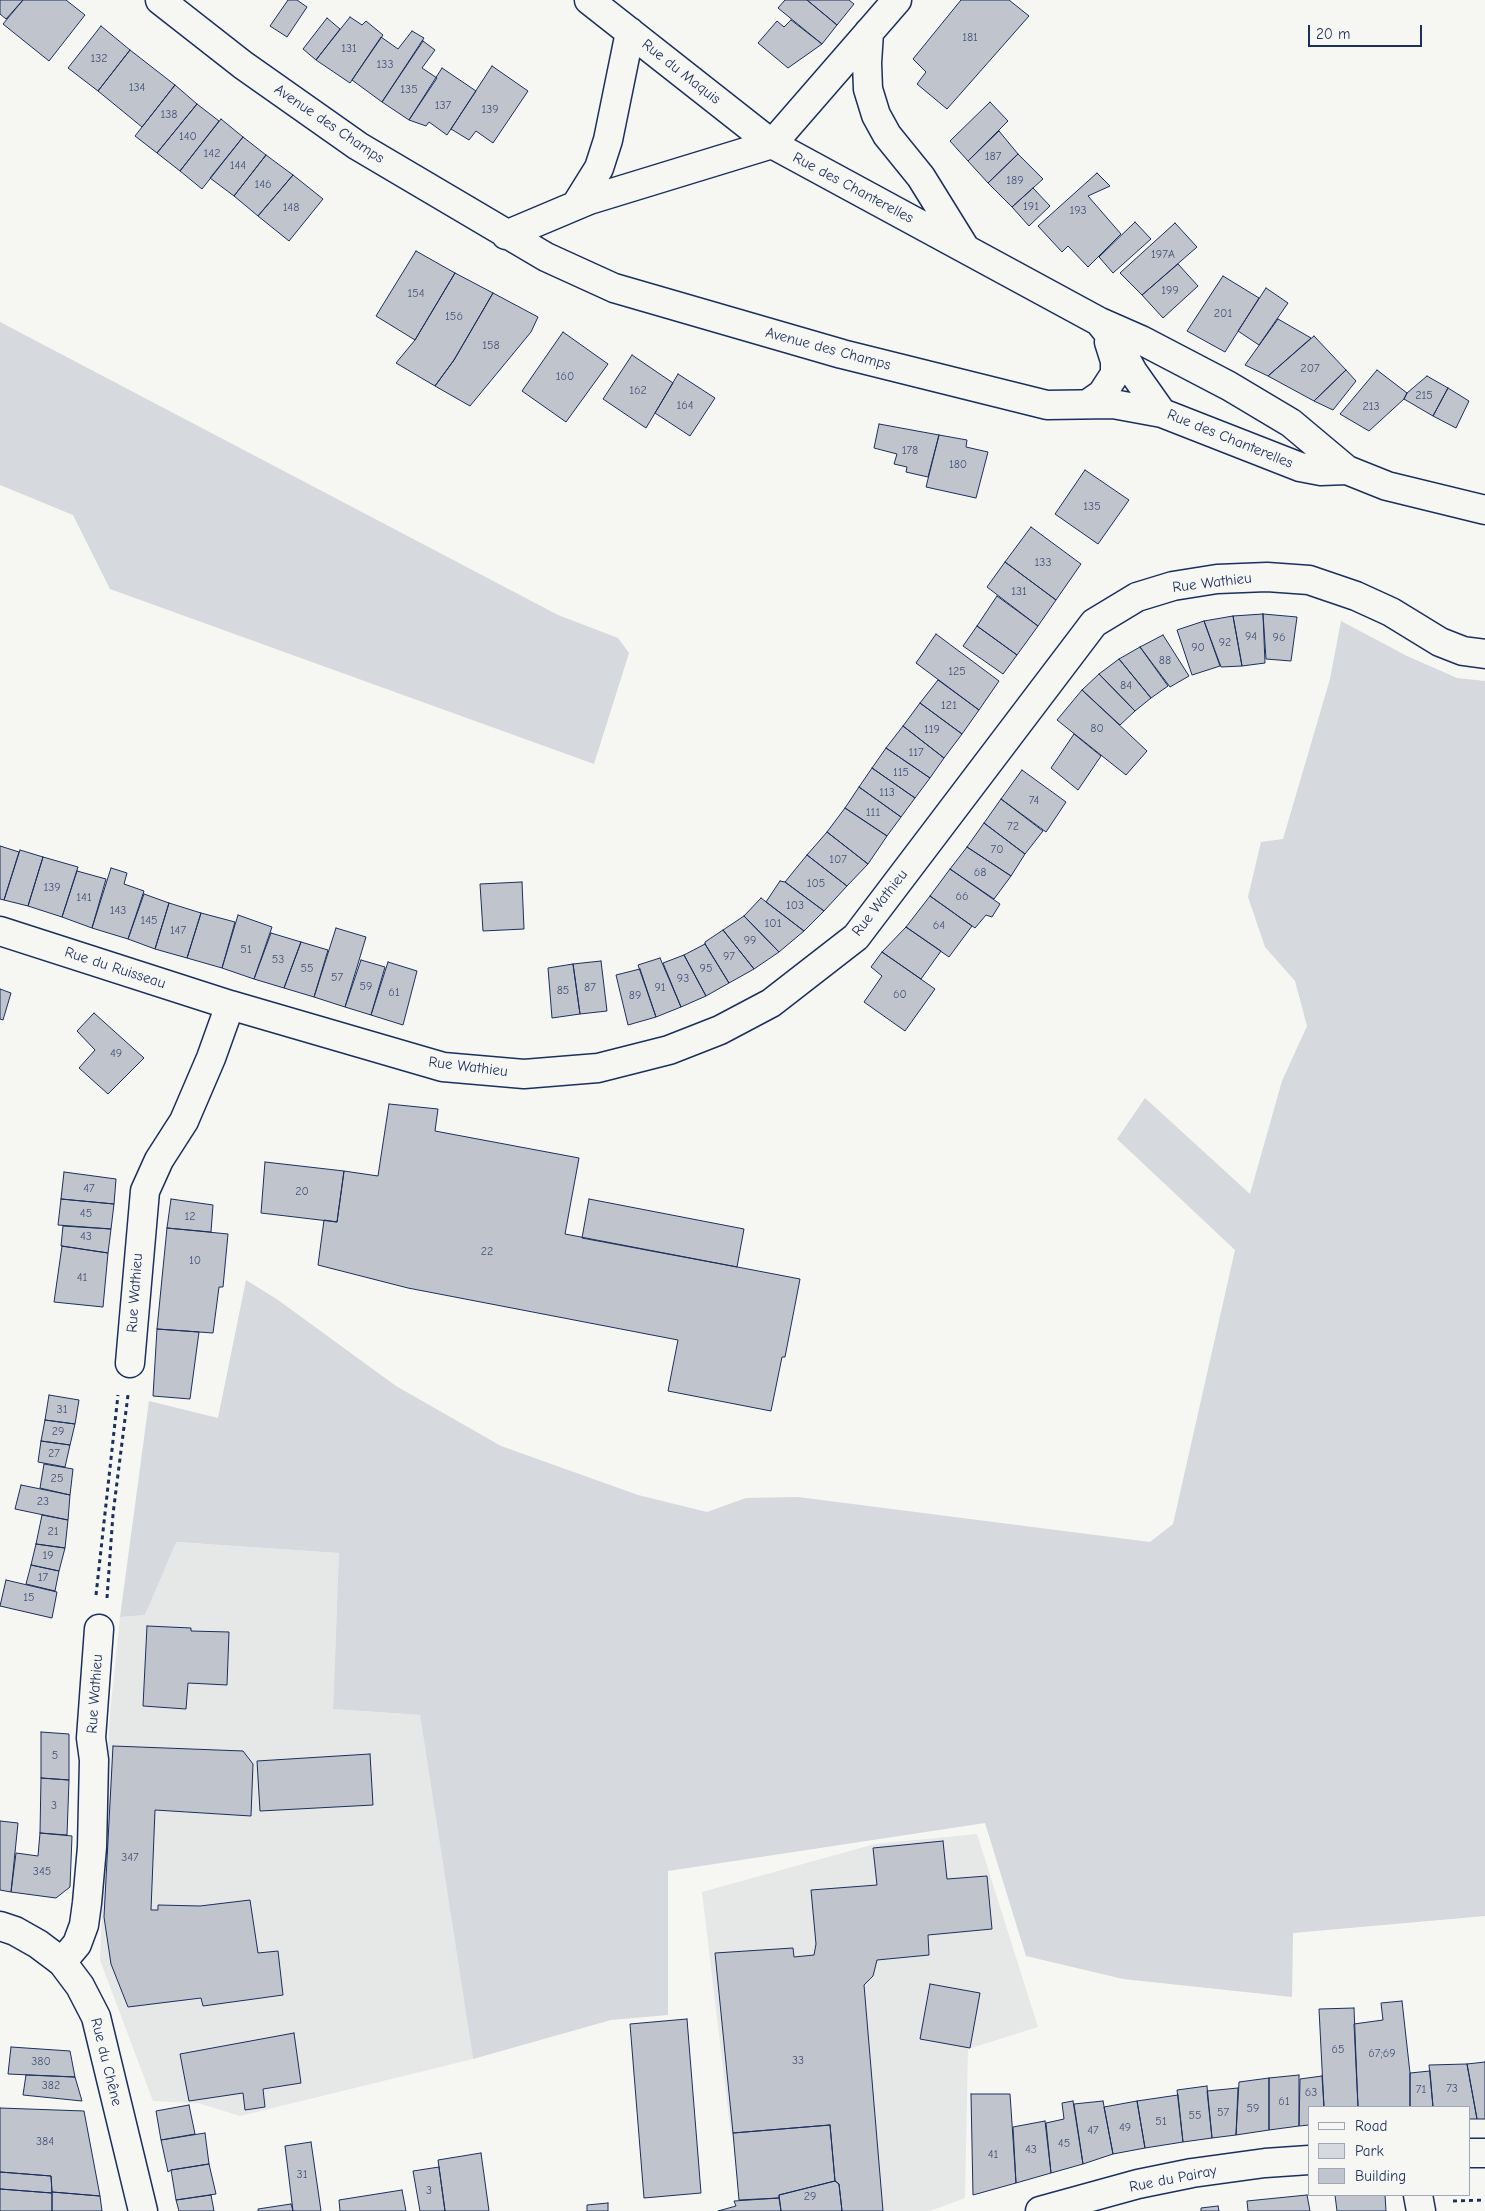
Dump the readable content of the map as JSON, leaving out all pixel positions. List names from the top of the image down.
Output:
{
  "streets": {
    "street": [
      "Rue du Maquis",
      "Avenue des Champs",
      "Rue des Chanterelles",
      "Rue Wathieu",
      "Rue du Ruisseau",
      "Rue du Chêne",
      "Rue du Pairay"
    ]
  },
  "crossings": [
    ["Rue du Maquis", "Rue des Chanterelles"],
    ["Avenue des Champs", "Rue des Chanterelles"],
    ["Rue Wathieu", "Rue du Ruisseau"],
    ["Rue Wathieu", "Rue du Chêne"]
  ],
  "house_numbers": [
    "181",
    "131",
    "132",
    "133",
    "134",
    "135",
    "137",
    "139",
    "138",
    "140",
    "142",
    "187",
    "144",
    "189",
    "146",
    "191",
    "148",
    "193",
    "197A",
    "199",
    "154",
    "201",
    "156",
    "158",
    "207",
    "160",
    "162",
    "215",
    "164",
    "213",
    "178",
    "180",
    "135",
    "133",
    "131",
    "94",
    "96",
    "92",
    "90",
    "88",
    "125",
    "84",
    "121",
    "80",
    "119",
    "117",
    "115",
    "113",
    "74",
    "111",
    "72",
    "70",
    "107",
    "68",
    "105",
    "139",
    "66",
    "141",
    "103",
    "143",
    "145",
    "101",
    "64",
    "147",
    "99",
    "51",
    "97",
    "53",
    "55",
    "95",
    "57",
    "93",
    "59",
    "87",
    "91",
    "85",
    "61",
    "60",
    "89",
    "49",
    "47",
    "20",
    "45",
    "12",
    "43",
    "22",
    "10",
    "41",
    "31",
    "29",
    "27",
    "25",
    "23",
    "21",
    "19",
    "17",
    "15",
    "5",
    "3",
    "347",
    "345",
    "65",
    "67;69",
    "33",
    "380",
    "382",
    "73",
    "71",
    "63",
    "61",
    "59",
    "57",
    "55",
    "51",
    "49",
    "47",
    "384",
    "45",
    "43",
    "41",
    "31",
    "3",
    "29"
  ],
  "legend": ["Road", "Park", "Building"],
  "scale_bar": "20 m"
}
